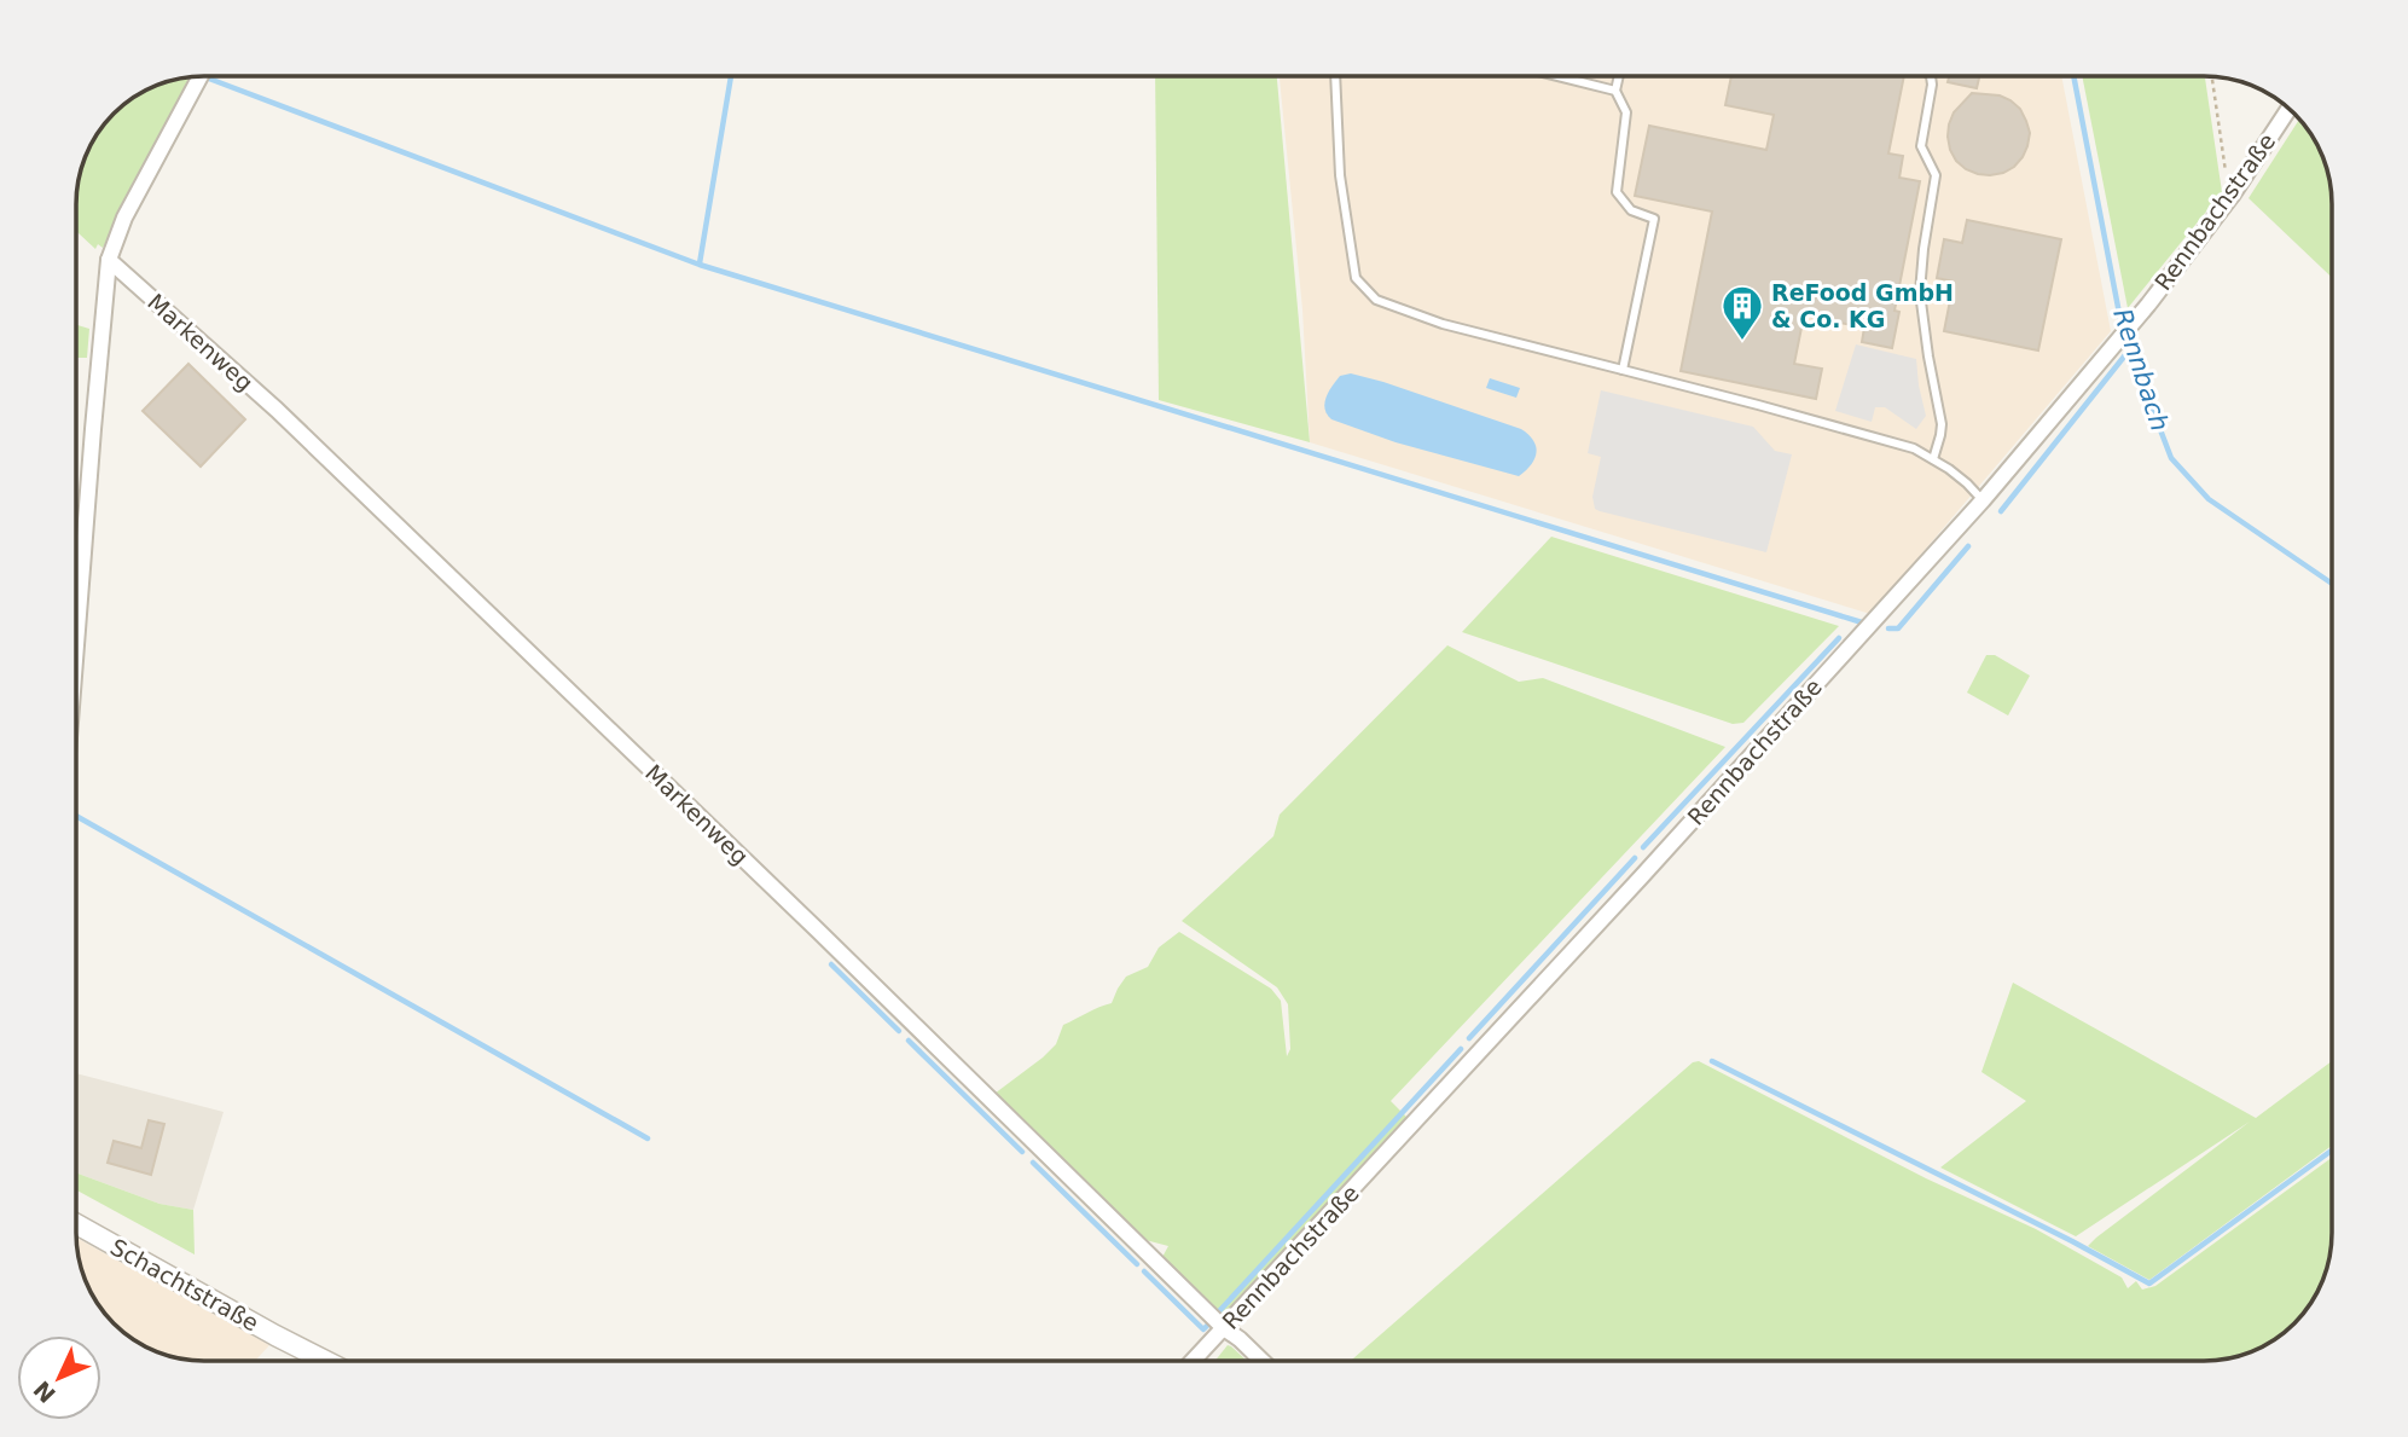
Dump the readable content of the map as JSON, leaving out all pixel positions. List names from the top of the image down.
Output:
{
  "streets": {
    "street": ["Rennbachstraße", "Markenweg", "Schachtstraße"]
  },
  "crossings": [
    ["Rennbachstraße", "Markenweg"]
  ],
  "water": ["Rennbach"],
  "places": {
    "building": ["ReFood GmbH & Co. KG"]
  },
  "north": "bottom left"
}
